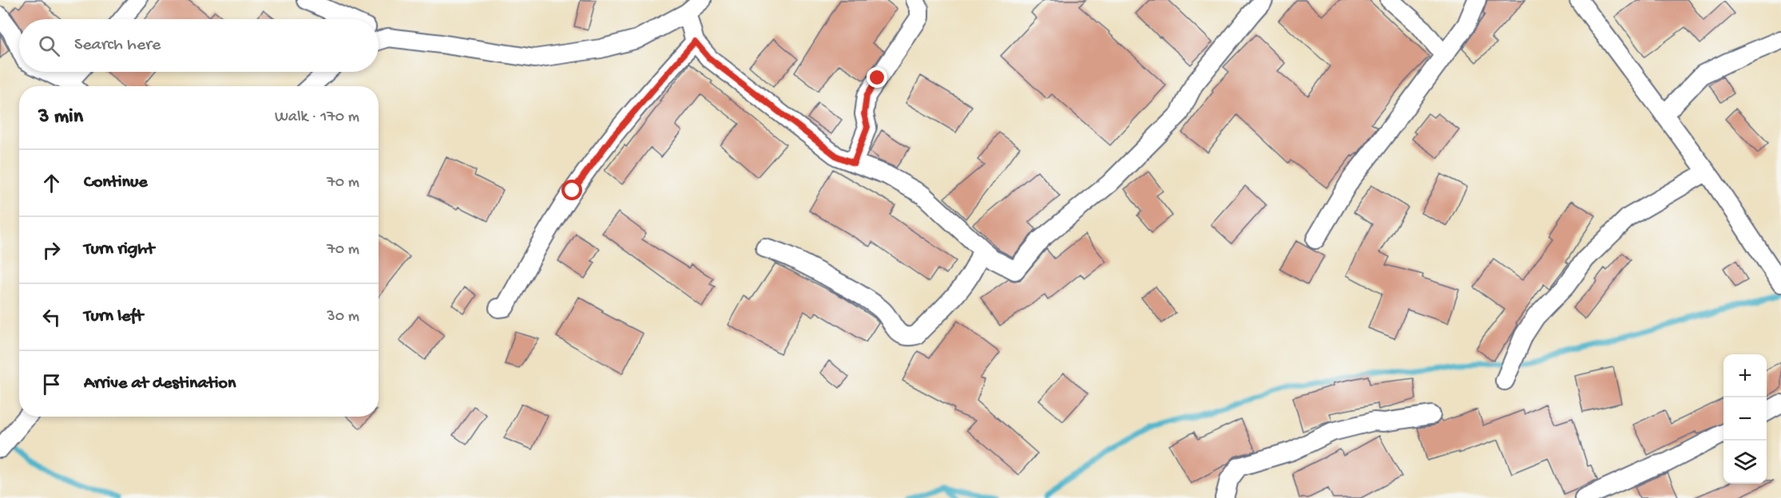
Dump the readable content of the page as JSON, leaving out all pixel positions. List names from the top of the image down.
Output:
{
  "page": {
    "search": "Search here",
    "heading": ["3 min", "Walk · 170 m"],
    "list": [
      ["Continue", "70 m"],
      ["Turn right", "70 m"],
      ["Turn left", "30 m"],
      "Arrive at destination"
    ],
    "map_buttons": ["+", "−"]
  }
}
